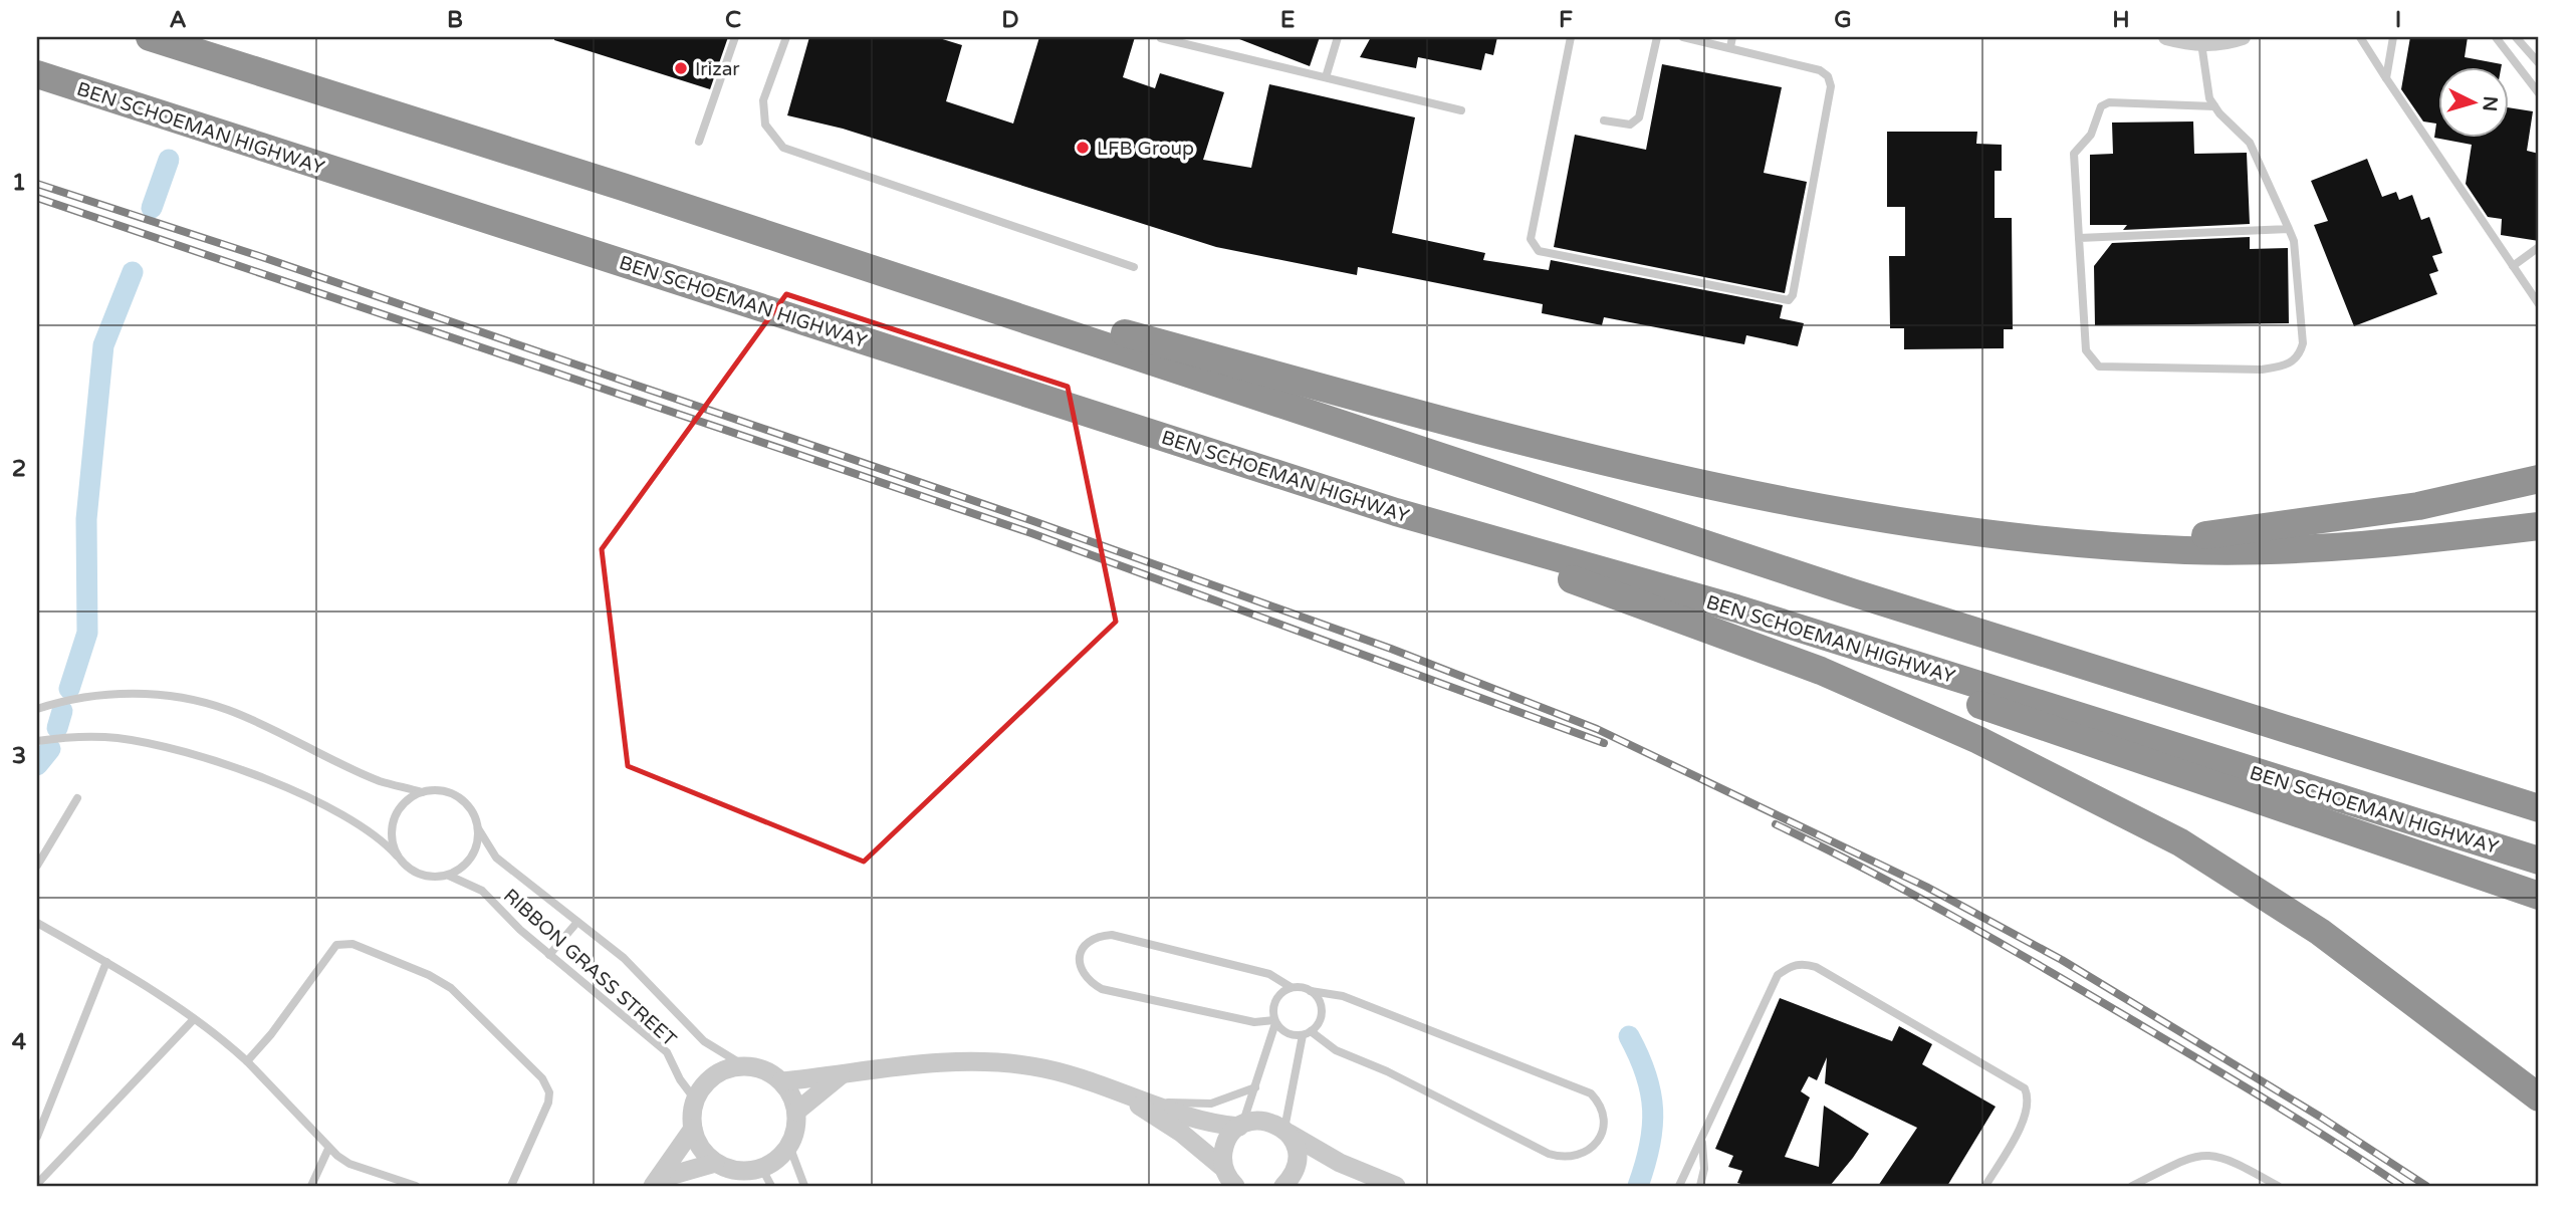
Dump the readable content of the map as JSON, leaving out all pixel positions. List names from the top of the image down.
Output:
{
  "streets": {
    "highway": ["BEN SCHOEMAN HIGHWAY"],
    "lane": ["RIBBON GRASS STREET"]
  },
  "places": ["Irizar", "LFB Group"],
  "north": "right",
  "grid": {
    "columns": [
      "A",
      "B",
      "C",
      "D",
      "E",
      "F",
      "G",
      "H",
      "I"
    ],
    "rows": [
      "1",
      "2",
      "3",
      "4"
    ]
  }
}
